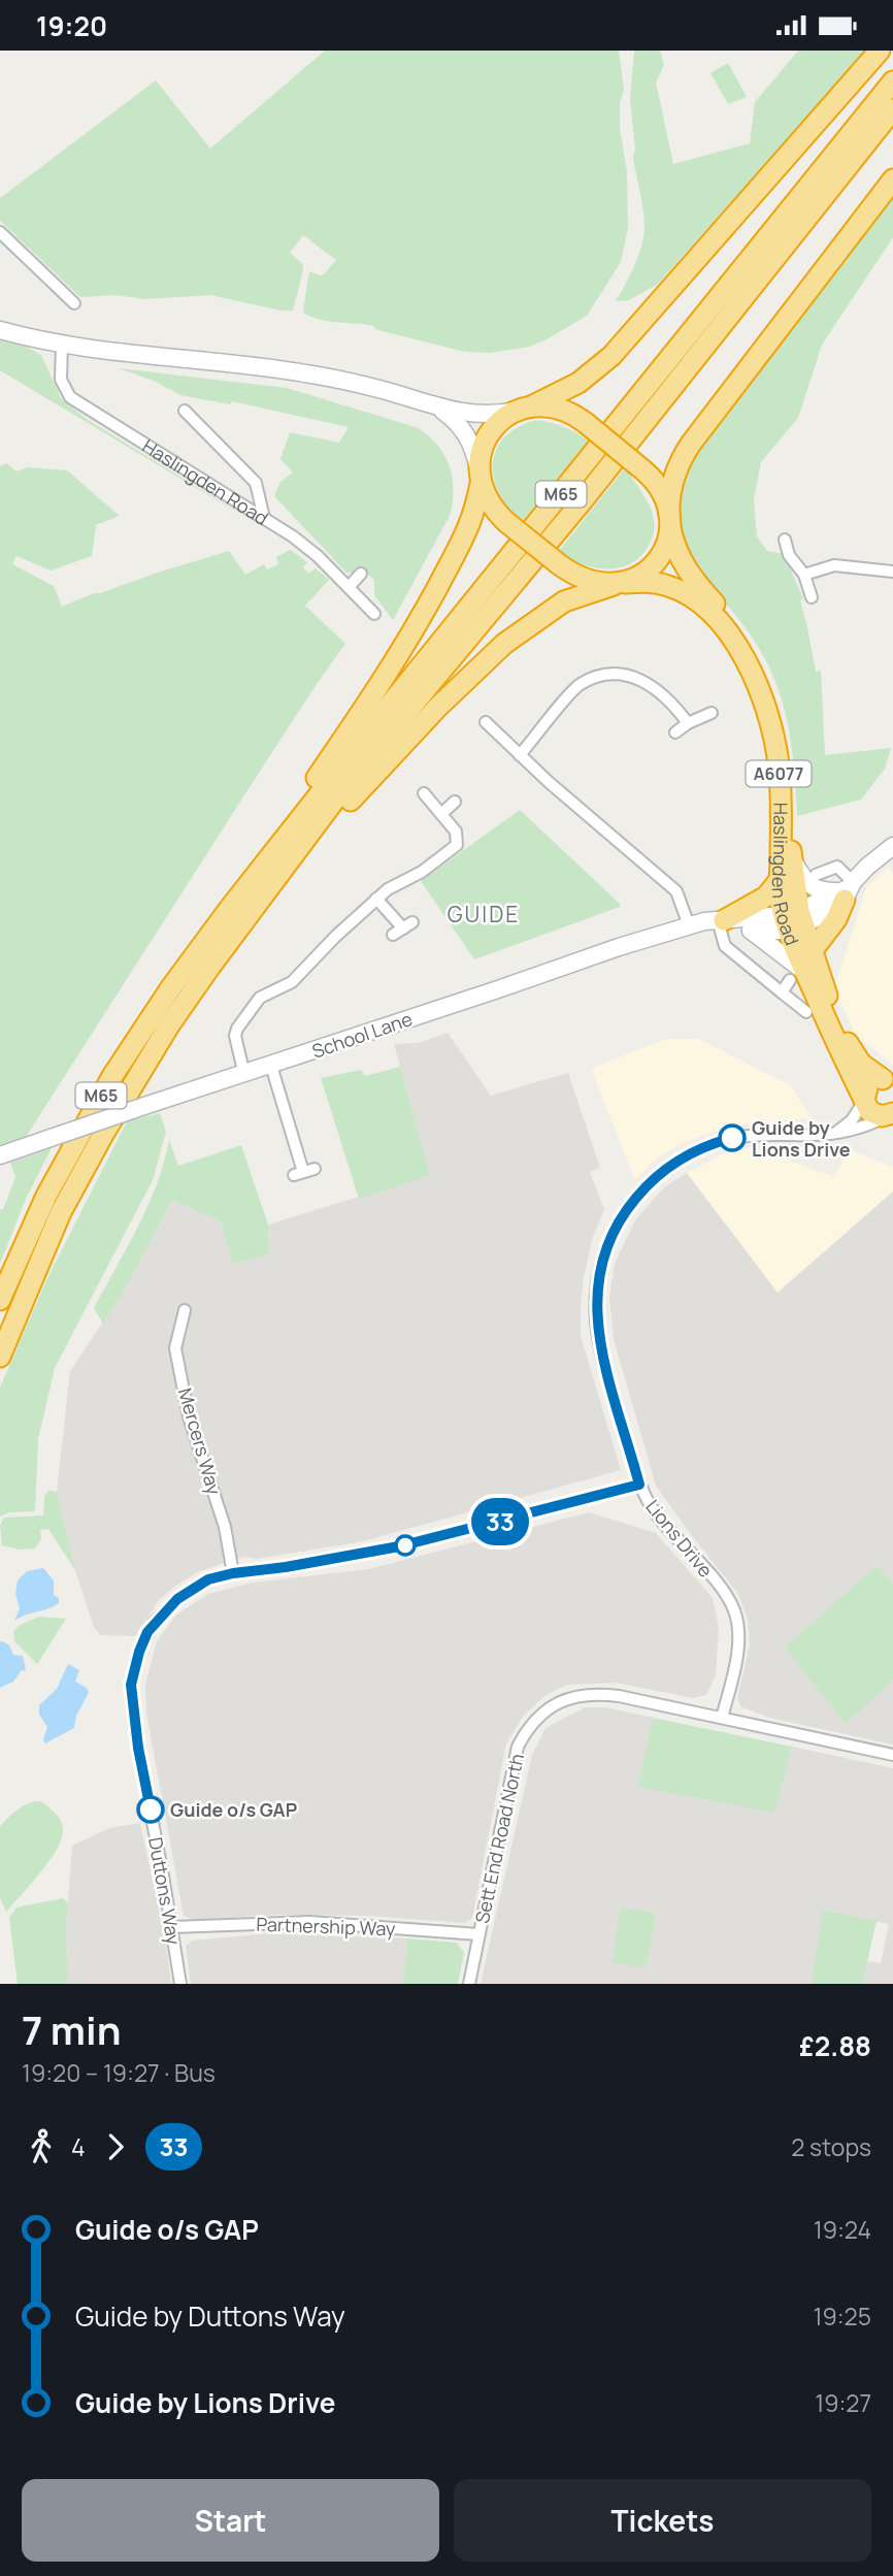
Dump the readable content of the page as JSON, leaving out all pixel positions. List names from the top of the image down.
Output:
{
  "streets": {
    "highway": ["Haslingden Road", "M65", "A6077"],
    "main road": ["School Lane"],
    "street": [
      "Mercers Way",
      "Lions Drive",
      "Sett End Road North",
      "Duttons Way",
      "Partnership Way"
    ]
  },
  "crossings": [
    ["Haslingden Road", "A6077"],
    ["Haslingden Road", "School Lane"],
    ["Mercers Way", "Duttons Way"],
    ["Lions Drive", "Sett End Road North"],
    ["Lions Drive", "Duttons Way"],
    ["Sett End Road North", "Partnership Way"],
    ["Duttons Way", "Partnership Way"]
  ],
  "districts": ["GUIDE"],
  "places": ["Guide by Lions Drive", "Guide o/s GAP"],
  "lines": ["bus line 33"],
  "page": {
    "status": "19:20",
    "on_map": "33",
    "heading": ["7 min", "19:20 – 19:27 · Bus", "£2.88"],
    "legs": ["4", "33", "2 stops"],
    "list": [
      {
        "name": "Guide o/s GAP",
        "value": "19:24"
      },
      {
        "name": "Guide by Duttons Way",
        "value": "19:25"
      },
      {
        "name": "Guide by Lions Drive",
        "value": "19:27"
      }
    ],
    "buttons": ["Start", "Tickets"]
  }
}
